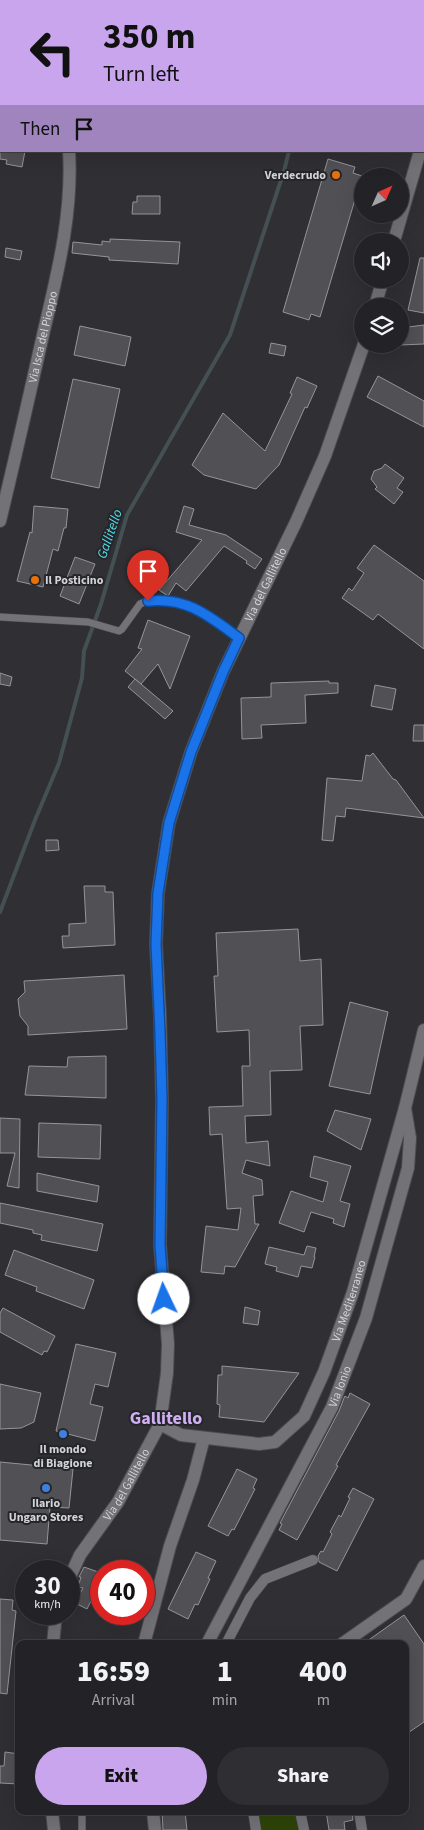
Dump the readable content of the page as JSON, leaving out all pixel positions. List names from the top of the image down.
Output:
{
  "streets": {
    "street": [
      "Via Isca del Pioppo",
      "Via del Gallitello",
      "Via Mediterraneo",
      "Via Ionio"
    ]
  },
  "crossings": [
    ["Via del Gallitello", "Via Mediterraneo"],
    ["Via Mediterraneo", "Via Ionio"]
  ],
  "districts": ["Gallitello"],
  "water": ["Gallitello"],
  "places": [
    "Verdecrudo",
    "Il Posticino",
    "Il mondo di Biagione",
    "Ilario Ungaro Stores"
  ],
  "north": "top right",
  "page": {
    "turn": ["350 m", "Turn left"],
    "then": "Then",
    "speed": "30 km/h",
    "limit": "40",
    "eta": [
      "16:59",
      "Arrival",
      "1",
      "min",
      "400",
      "m"
    ],
    "buttons": ["Exit", "Share"]
  }
}
